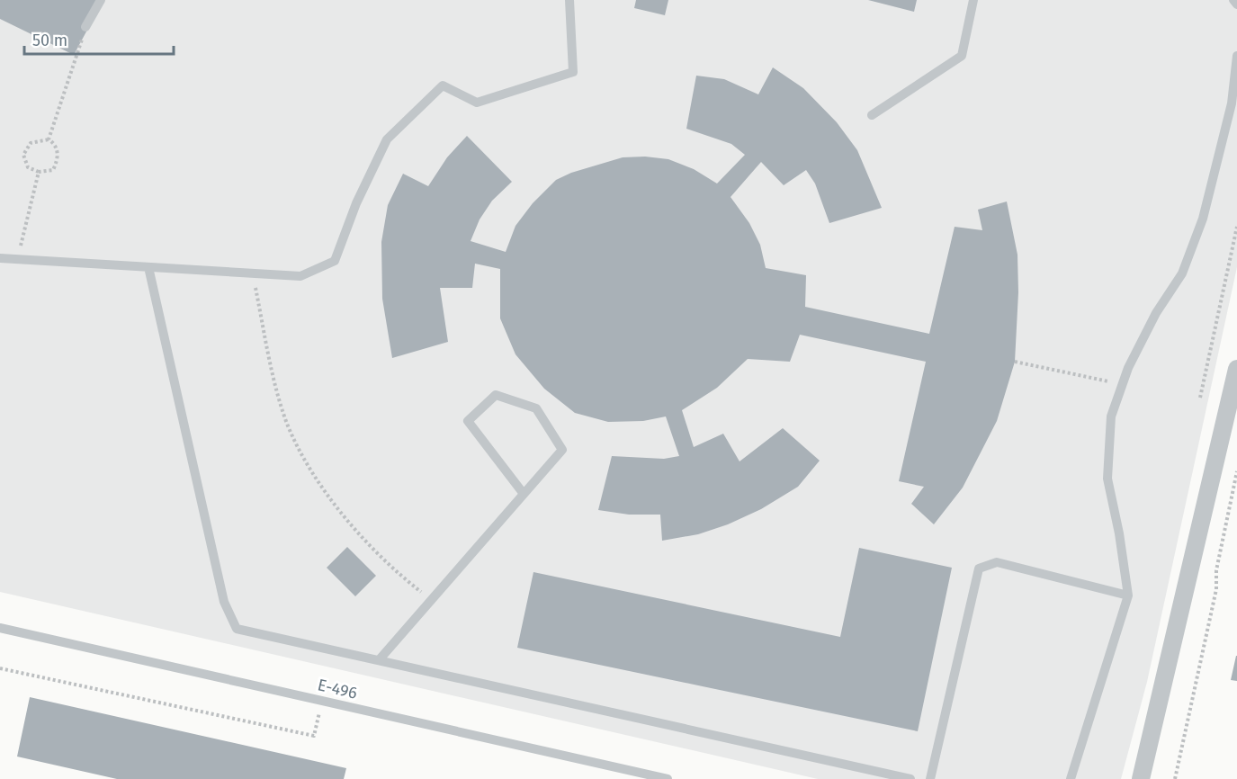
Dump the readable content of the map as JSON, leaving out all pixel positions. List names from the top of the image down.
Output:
{
  "streets": {
    "lane": ["E-496"]
  },
  "scale_bar": "50 m"
}
